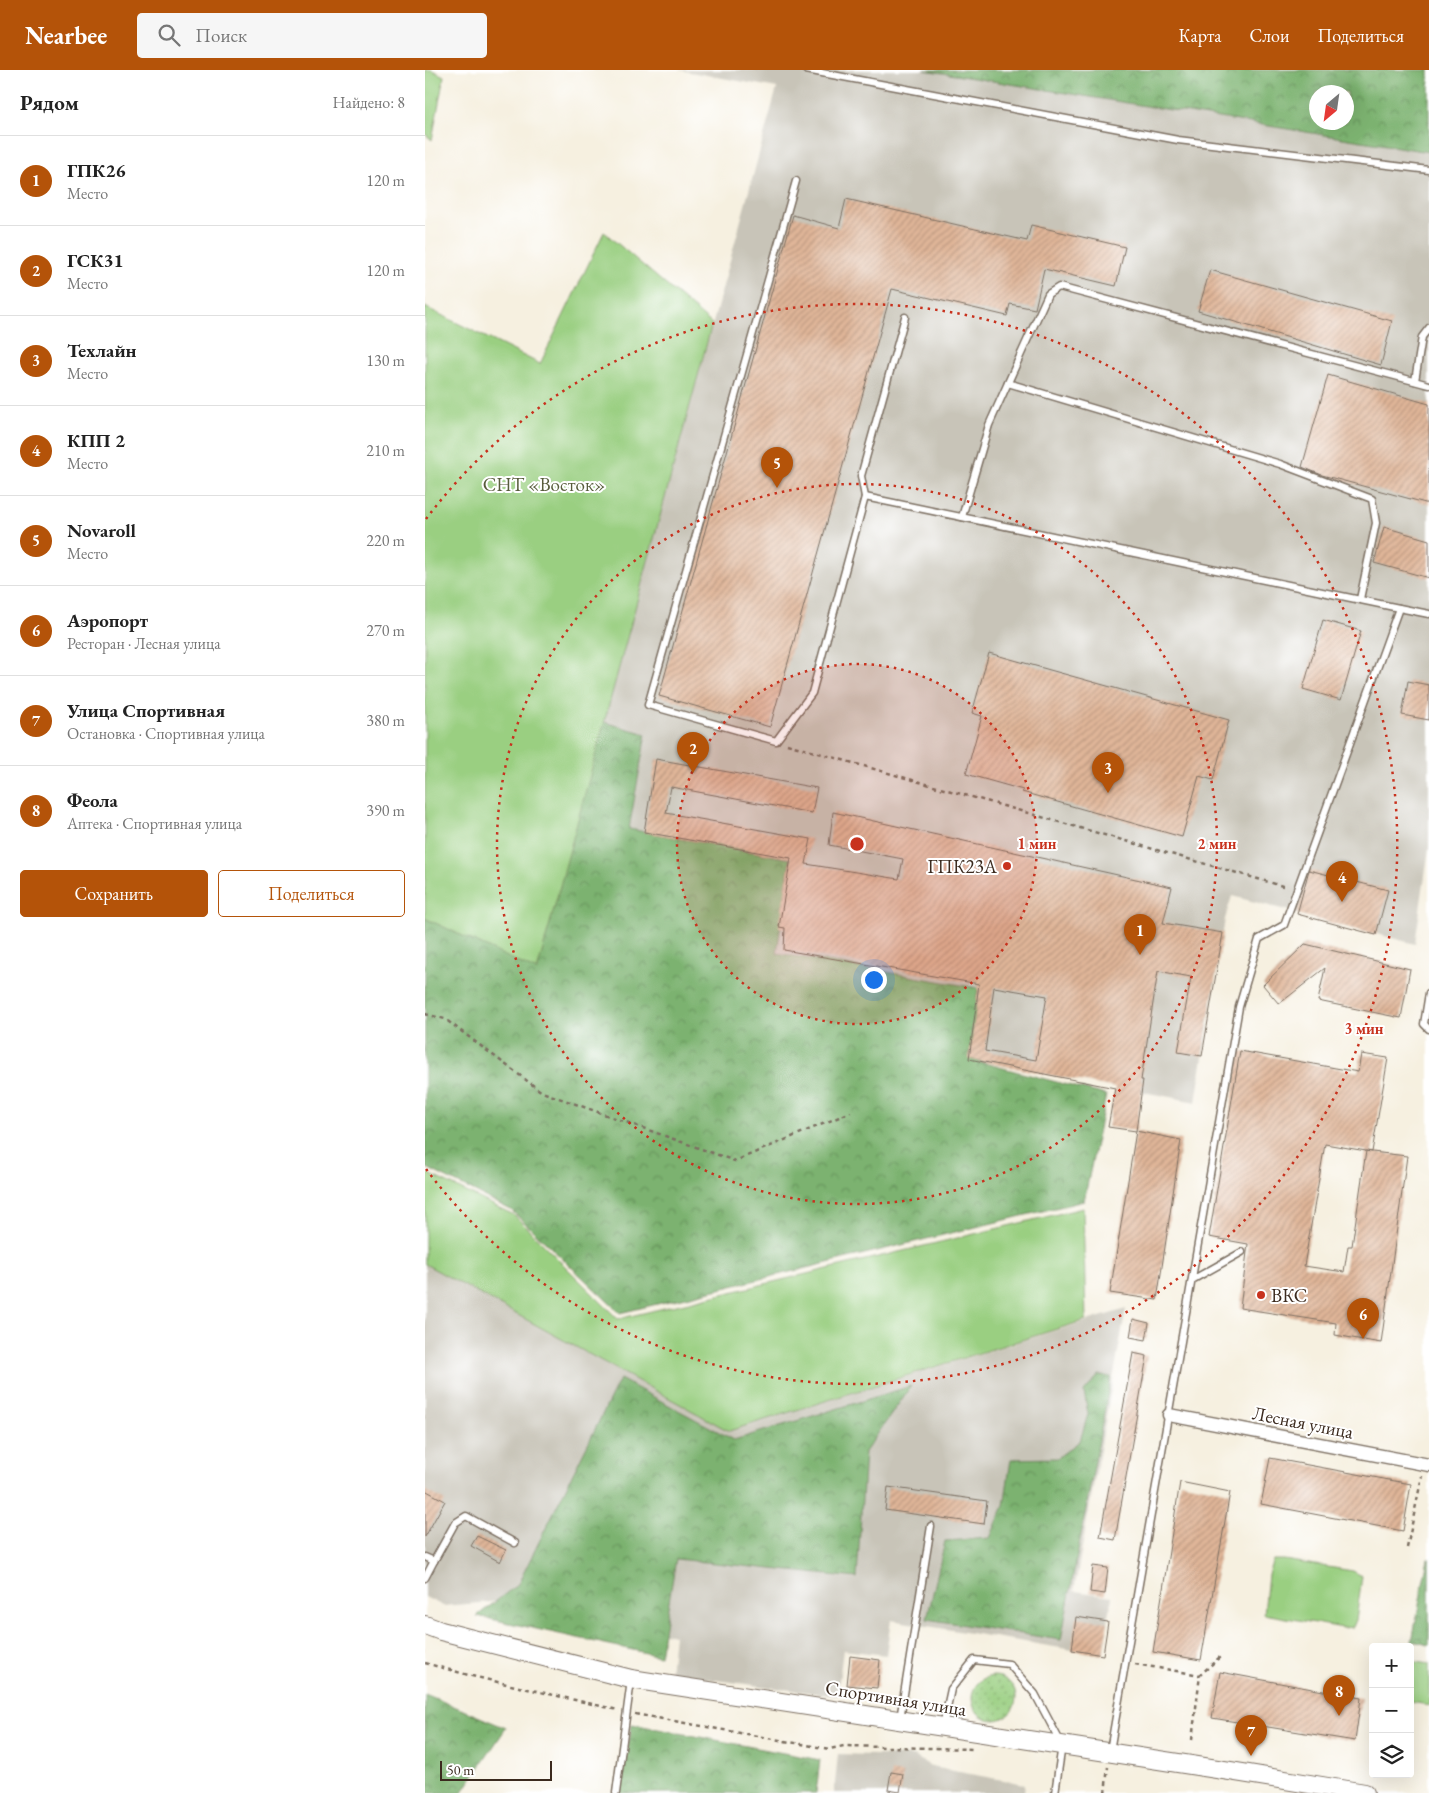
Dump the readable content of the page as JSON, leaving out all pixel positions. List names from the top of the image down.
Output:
{
  "streets": {
    "street": ["Лесная улица", "Спортивная улица"]
  },
  "parks": ["СНТ «Восток»"],
  "places": ["ГПК23А", "ВКС"],
  "scale_bar": "50 m",
  "north": "bottom left",
  "page": {
    "header": "Nearbee",
    "search": "Поиск",
    "nav": ["Карта", "Слои", "Поделиться"],
    "heading": ["Рядом", "Найдено: 8"],
    "list": [
      {
        "mark": "1",
        "name": "ГПК26",
        "note": "Место",
        "value": "120 m"
      },
      {
        "mark": "2",
        "name": "ГСК31",
        "note": "Место",
        "value": "120 m"
      },
      {
        "mark": "3",
        "name": "Техлайн",
        "note": "Место",
        "value": "130 m"
      },
      {
        "mark": "4",
        "name": "КПП 2",
        "note": "Место",
        "value": "210 m"
      },
      {
        "mark": "5",
        "name": "Novaroll",
        "note": "Место",
        "value": "220 m"
      },
      {
        "mark": "6",
        "name": "Аэропорт",
        "note": "Ресторан · Лесная улица",
        "value": "270 m"
      },
      {
        "mark": "7",
        "name": "Улица Спортивная",
        "note": "Остановка · Спортивная улица",
        "value": "380 m"
      },
      {
        "mark": "8",
        "name": "Феола",
        "note": "Аптека · Спортивная улица",
        "value": "390 m"
      }
    ],
    "pins": [
      "5",
      "2",
      "3",
      "4",
      "1",
      "6",
      "8",
      "7"
    ],
    "buttons": ["Сохранить", "Поделиться"],
    "map_buttons": ["+", "−"],
    "scale": "50 m"
  },
  "rings": ["1 мин", "2 мин", "3 мин"]
}
